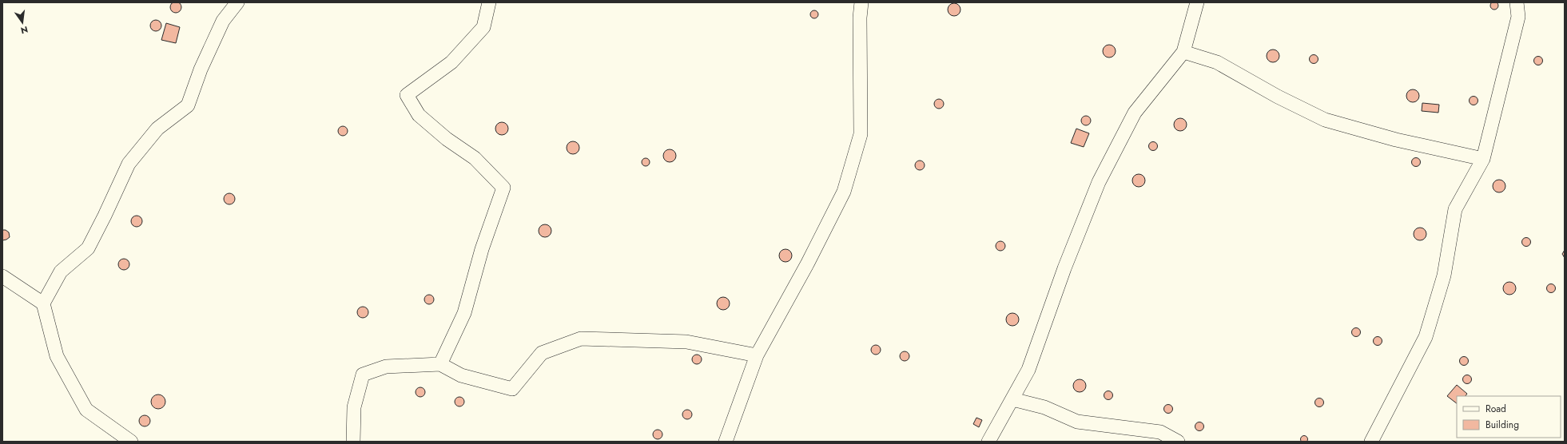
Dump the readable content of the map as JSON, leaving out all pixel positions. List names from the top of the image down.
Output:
{
  "legend": ["Road", "Building"],
  "north": "bottom"
}
